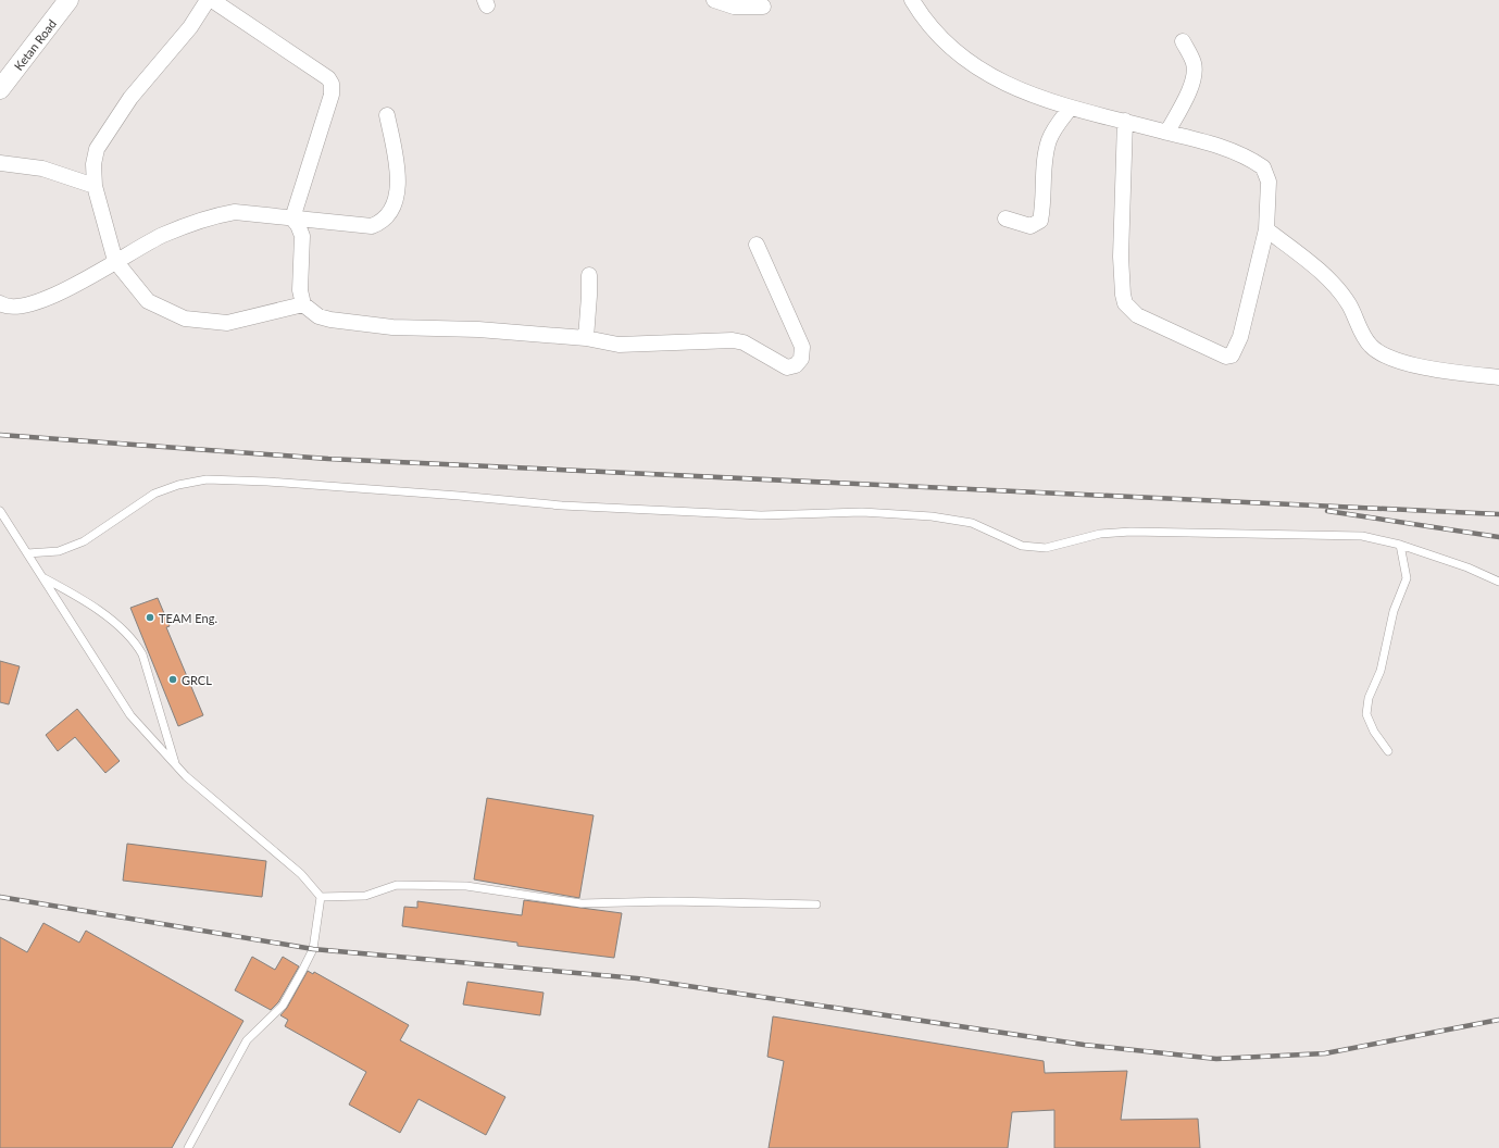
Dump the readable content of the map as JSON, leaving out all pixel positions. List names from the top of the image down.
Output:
{
  "streets": {
    "street": ["Ketan Road"]
  },
  "places": ["TEAM Eng.", "GRCL"]
}
